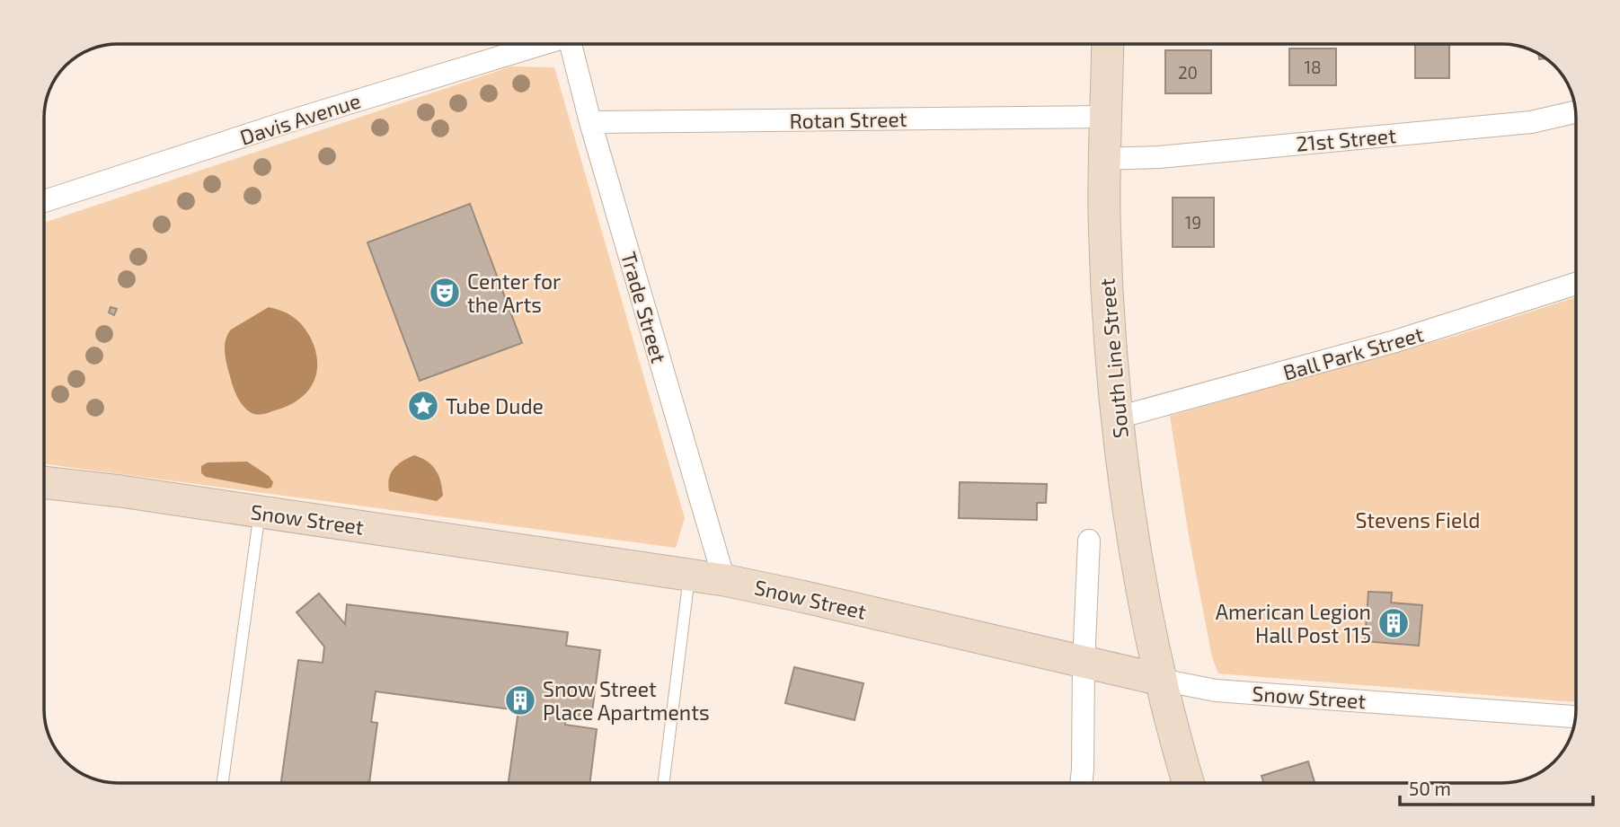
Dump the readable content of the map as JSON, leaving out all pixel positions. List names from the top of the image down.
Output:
{
  "streets": {
    "street": [
      "Davis Avenue",
      "Rotan Street",
      "21st Street",
      "Trade Street",
      "Ball Park Street",
      "South Line Street",
      "Snow Street"
    ]
  },
  "crossings": [
    ["Rotan Street", "Trade Street"],
    ["Rotan Street", "South Line Street"],
    ["21st Street", "South Line Street"],
    ["Trade Street", "Snow Street"],
    ["Ball Park Street", "South Line Street"],
    ["South Line Street", "Snow Street"]
  ],
  "parks": ["Stevens Field"],
  "places": {
    "theatre": ["Center for the Arts"],
    "place": ["Tube Dude"],
    "building": ["American Legion Hall Post 115", "Snow Street Place Apartments"]
  },
  "house_numbers": ["18", "20", "19"],
  "scale_bar": "50 m"
}
